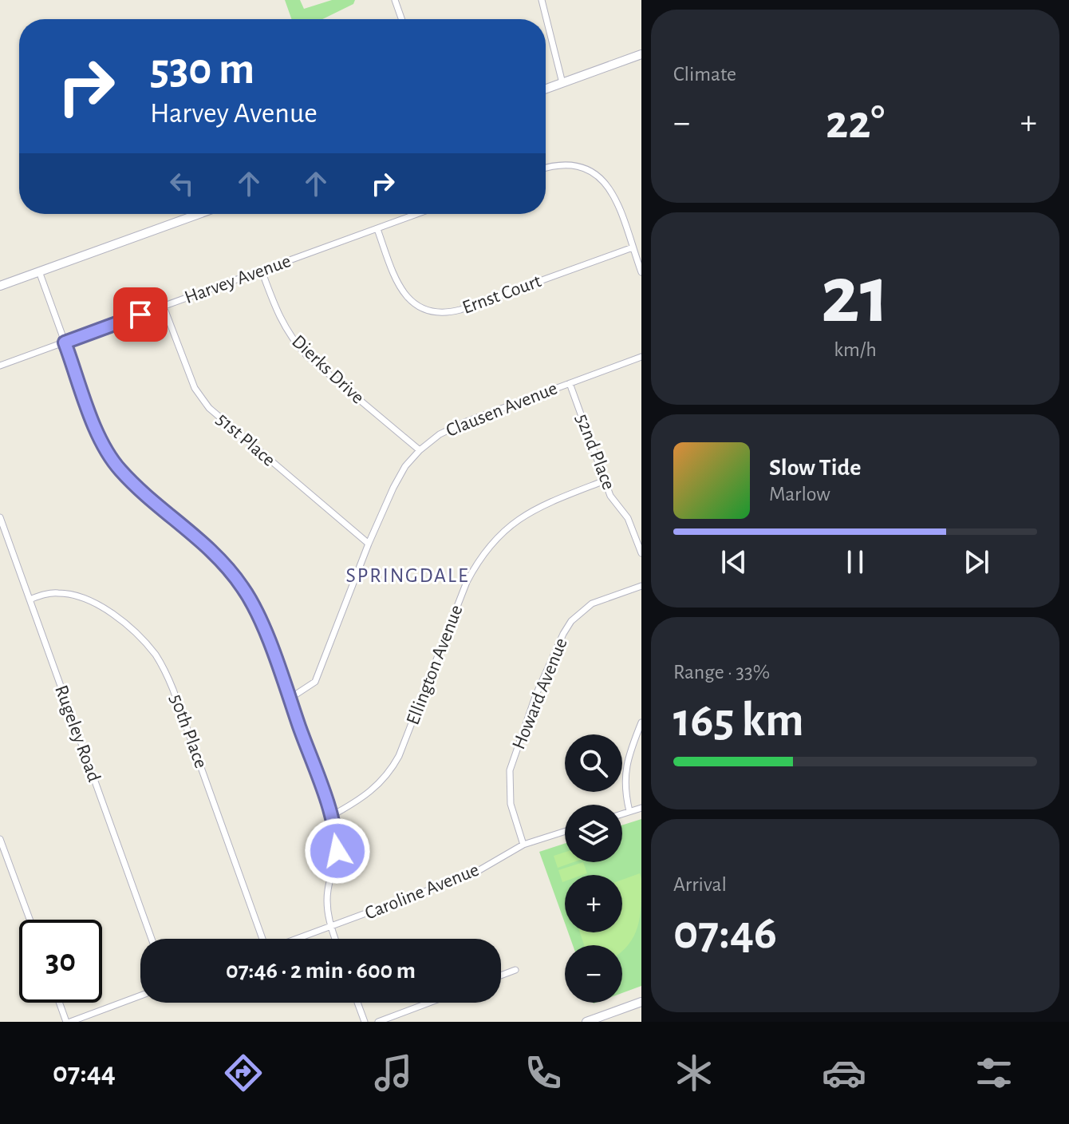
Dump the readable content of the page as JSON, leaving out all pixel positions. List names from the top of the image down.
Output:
{
  "streets": {
    "street": [
      "Harvey Avenue",
      "Ernst Court",
      "Dierks Drive",
      "Clausen Avenue",
      "51st Place",
      "52nd Place",
      "Ellington Avenue",
      "Howard Avenue",
      "50th Place",
      "Rugeley Road",
      "Caroline Avenue"
    ]
  },
  "crossings": [
    ["Harvey Avenue", "Ernst Court"],
    ["Harvey Avenue", "Dierks Drive"],
    ["Harvey Avenue", "51st Place"],
    ["Dierks Drive", "Clausen Avenue"],
    ["Clausen Avenue", "51st Place"],
    ["Clausen Avenue", "52nd Place"],
    ["52nd Place", "Ellington Avenue"],
    ["Howard Avenue", "Caroline Avenue"],
    ["50th Place", "Rugeley Road"]
  ],
  "districts": ["SPRINGDALE"],
  "page": {
    "tile": [
      "Climate",
      ["21", "km/h"],
      ["Range · 33%", "165 km"],
      ["Arrival", "07:46"]
    ],
    "turn": ["530 m", "Harvey Avenue"],
    "heat": ["−", "22°", "+"],
    "song": ["Slow Tide", "Marlow"],
    "map_buttons": ["+", "−"],
    "limit": "30",
    "trip": "07:46 · 2 min · 600 m",
    "tabs": "07:44"
  }
}
